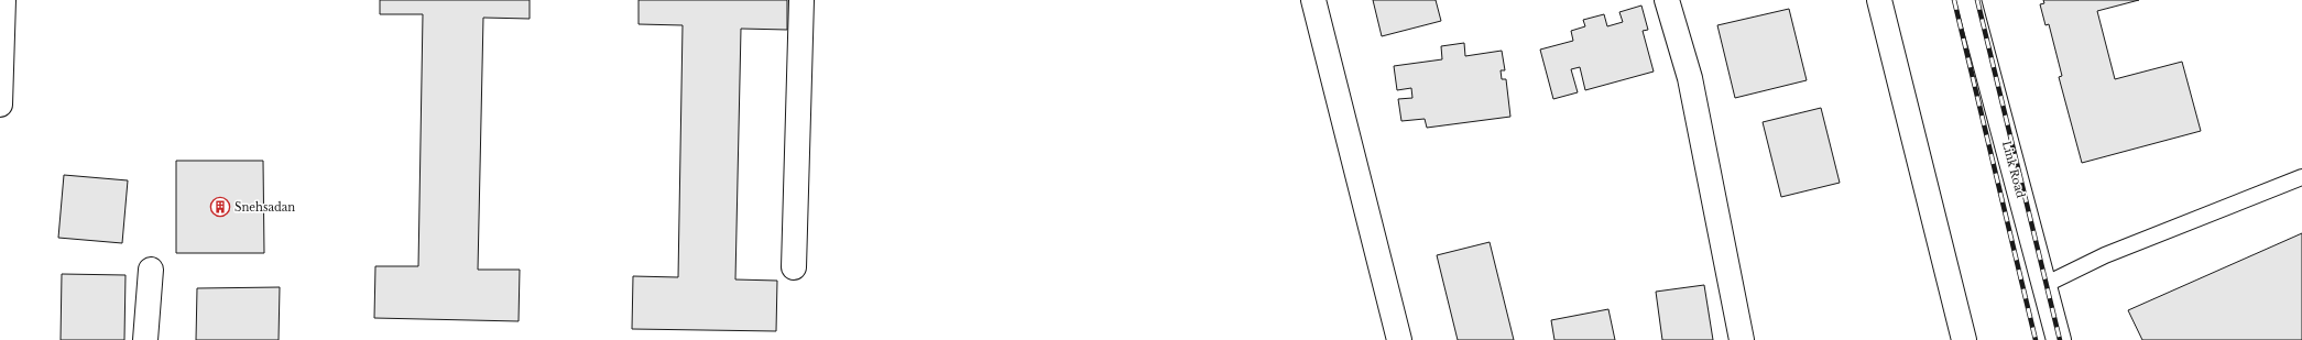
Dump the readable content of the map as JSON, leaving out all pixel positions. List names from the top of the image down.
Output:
{
  "streets": {
    "street": ["Link Road"]
  },
  "places": {
    "building": ["Snehsadan"]
  }
}
